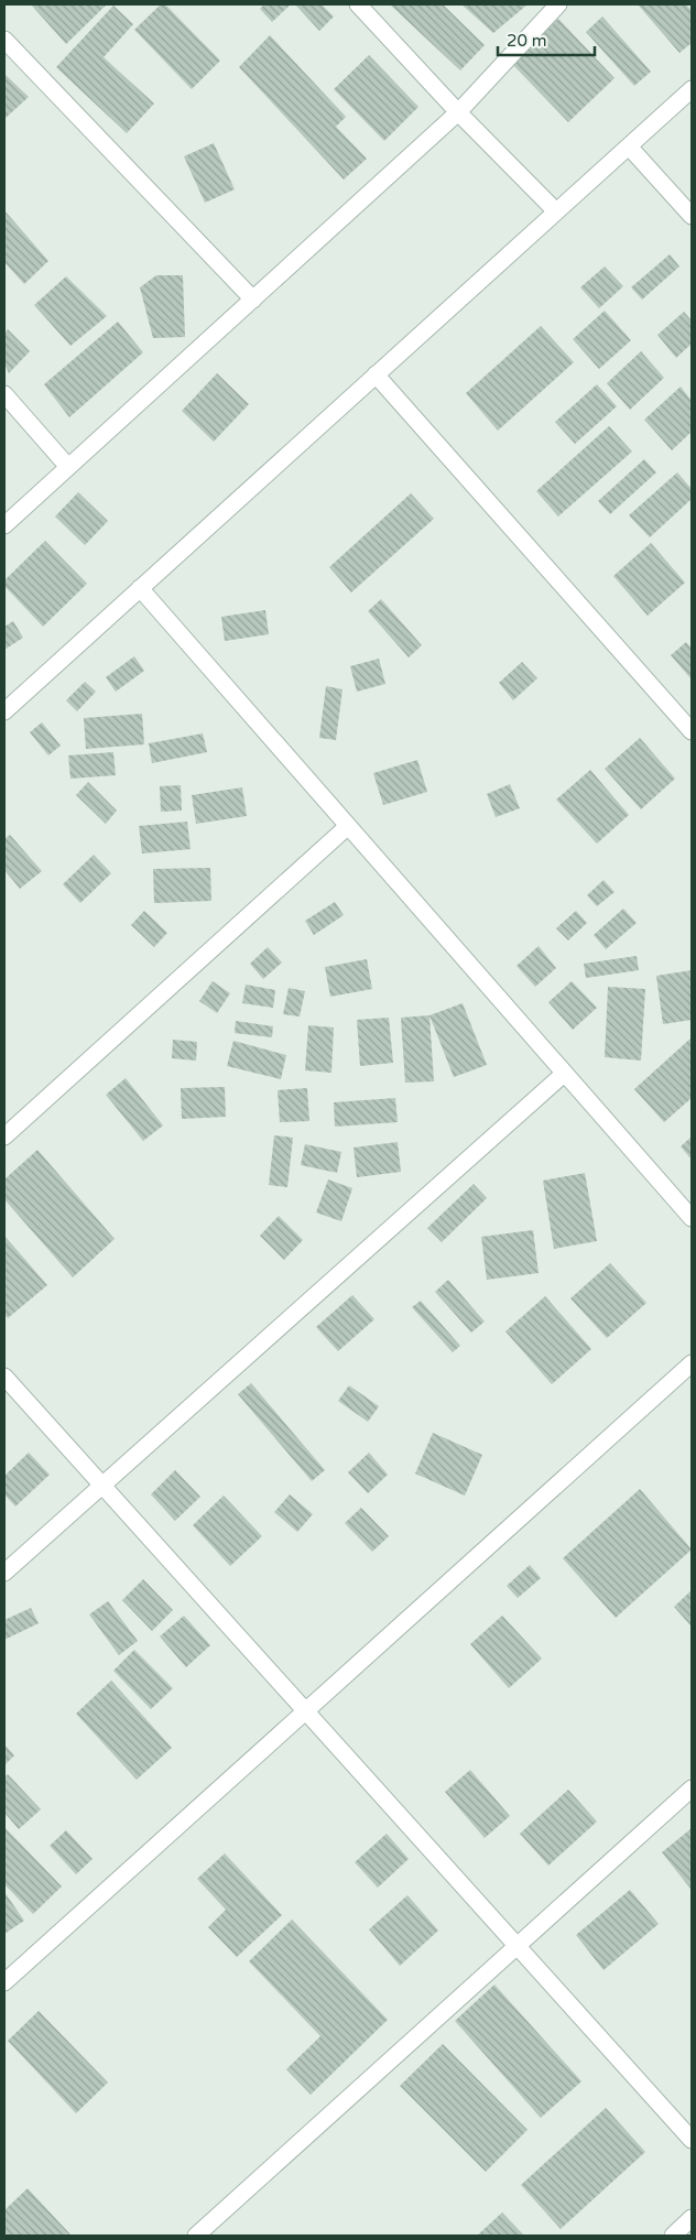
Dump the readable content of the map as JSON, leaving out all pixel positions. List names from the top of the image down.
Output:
{
  "scale_bar": "20 m"
}
